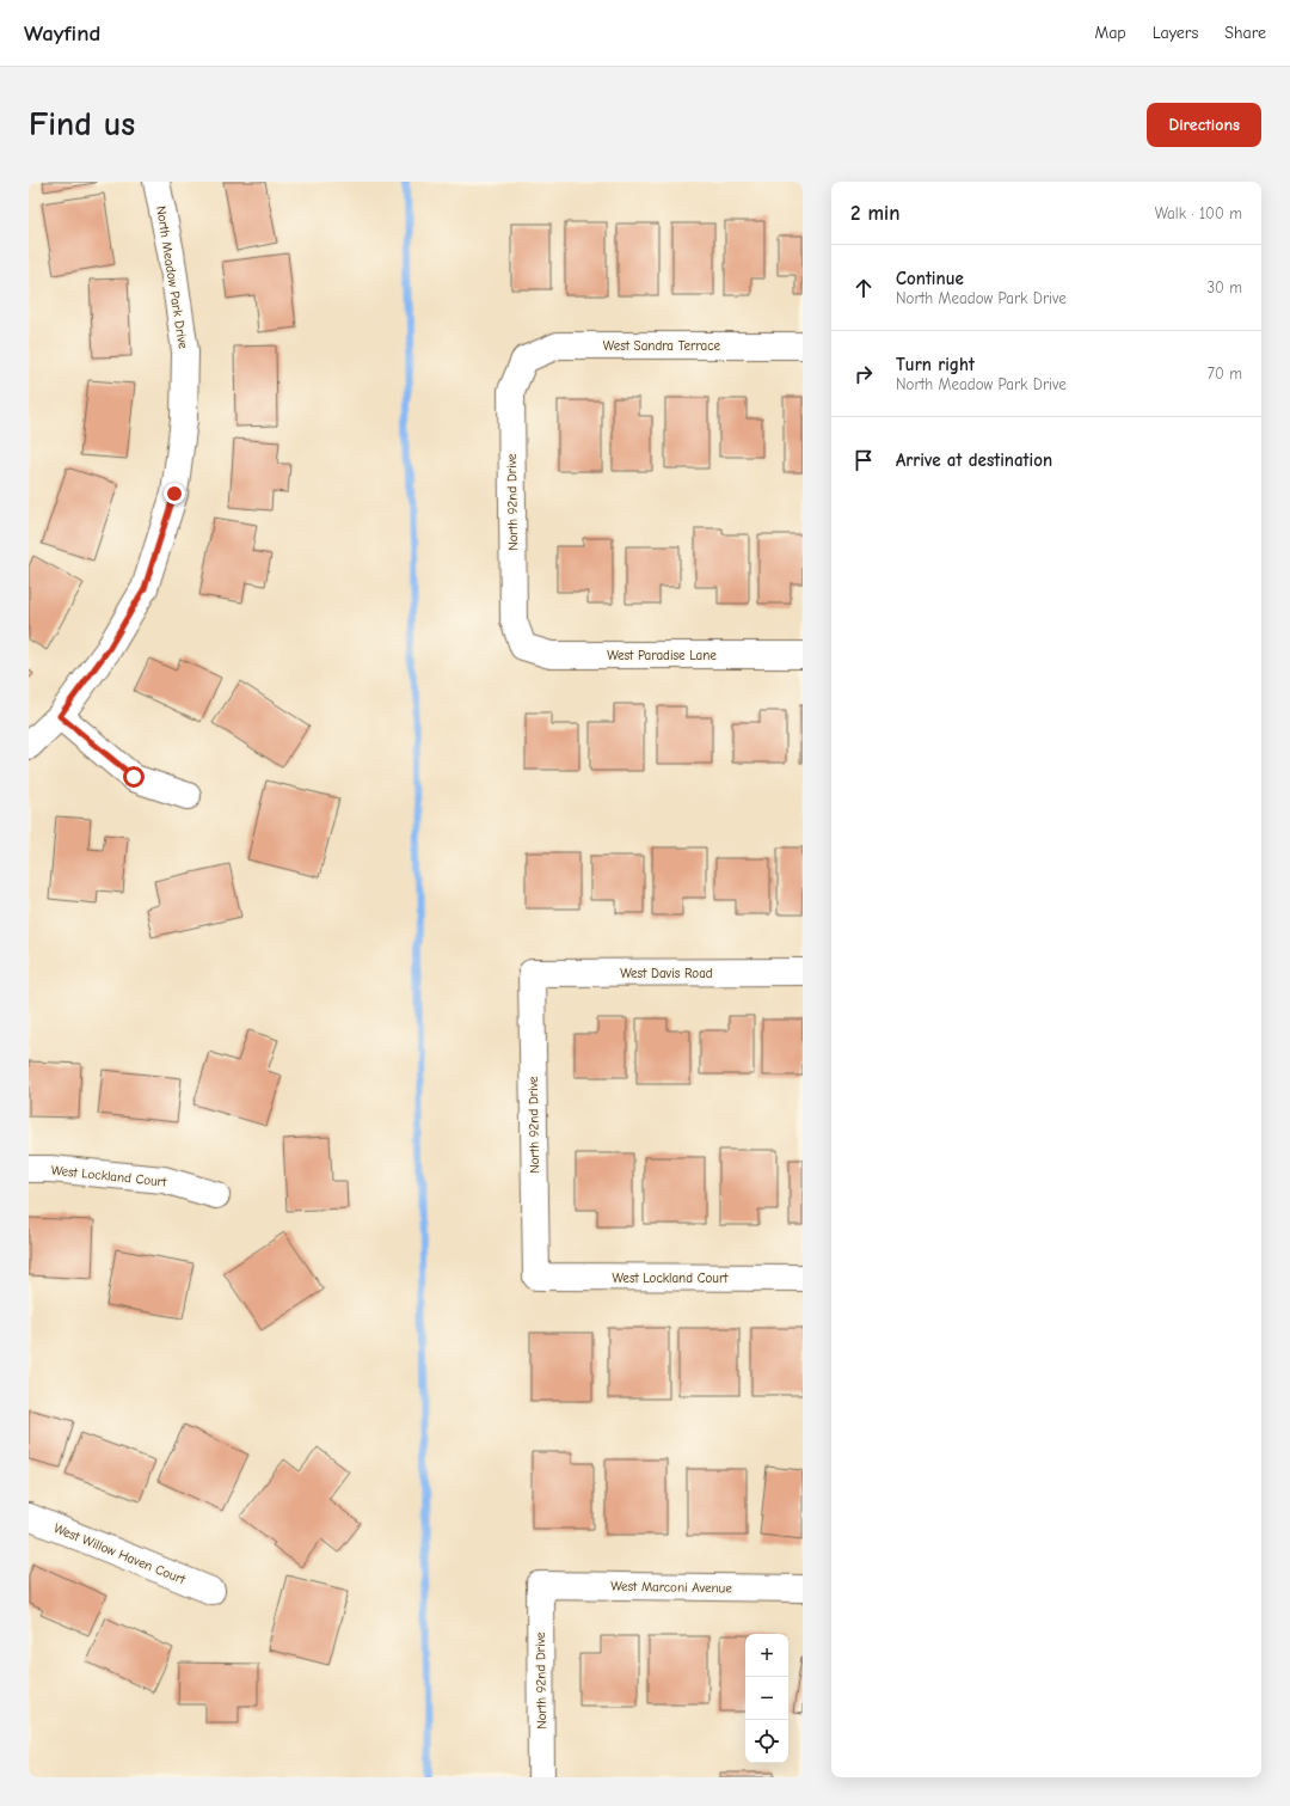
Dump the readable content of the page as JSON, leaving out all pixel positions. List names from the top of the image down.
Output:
{
  "streets": {
    "street": [
      "North Meadow Park Drive",
      "West Sandra Terrace",
      "North 92nd Drive",
      "West Paradise Lane",
      "West Davis Road",
      "West Lockland Court",
      "West Willow Haven Court",
      "West Marconi Avenue"
    ]
  },
  "crossings": [
    ["West Sandra Terrace", "North 92nd Drive"],
    ["North 92nd Drive", "West Paradise Lane"],
    ["North 92nd Drive", "West Davis Road"],
    ["North 92nd Drive", "West Lockland Court"],
    ["North 92nd Drive", "West Marconi Avenue"]
  ],
  "page": {
    "header": "Wayfind",
    "nav": ["Map", "Layers", "Share"],
    "buttons": "Directions",
    "title": "Find us",
    "heading": ["2 min", "Walk · 100 m"],
    "list": [
      ["Continue", "North Meadow Park Drive", "30 m"],
      ["Turn right", "North Meadow Park Drive", "70 m"],
      "Arrive at destination"
    ],
    "map_buttons": ["+", "−"]
  }
}
